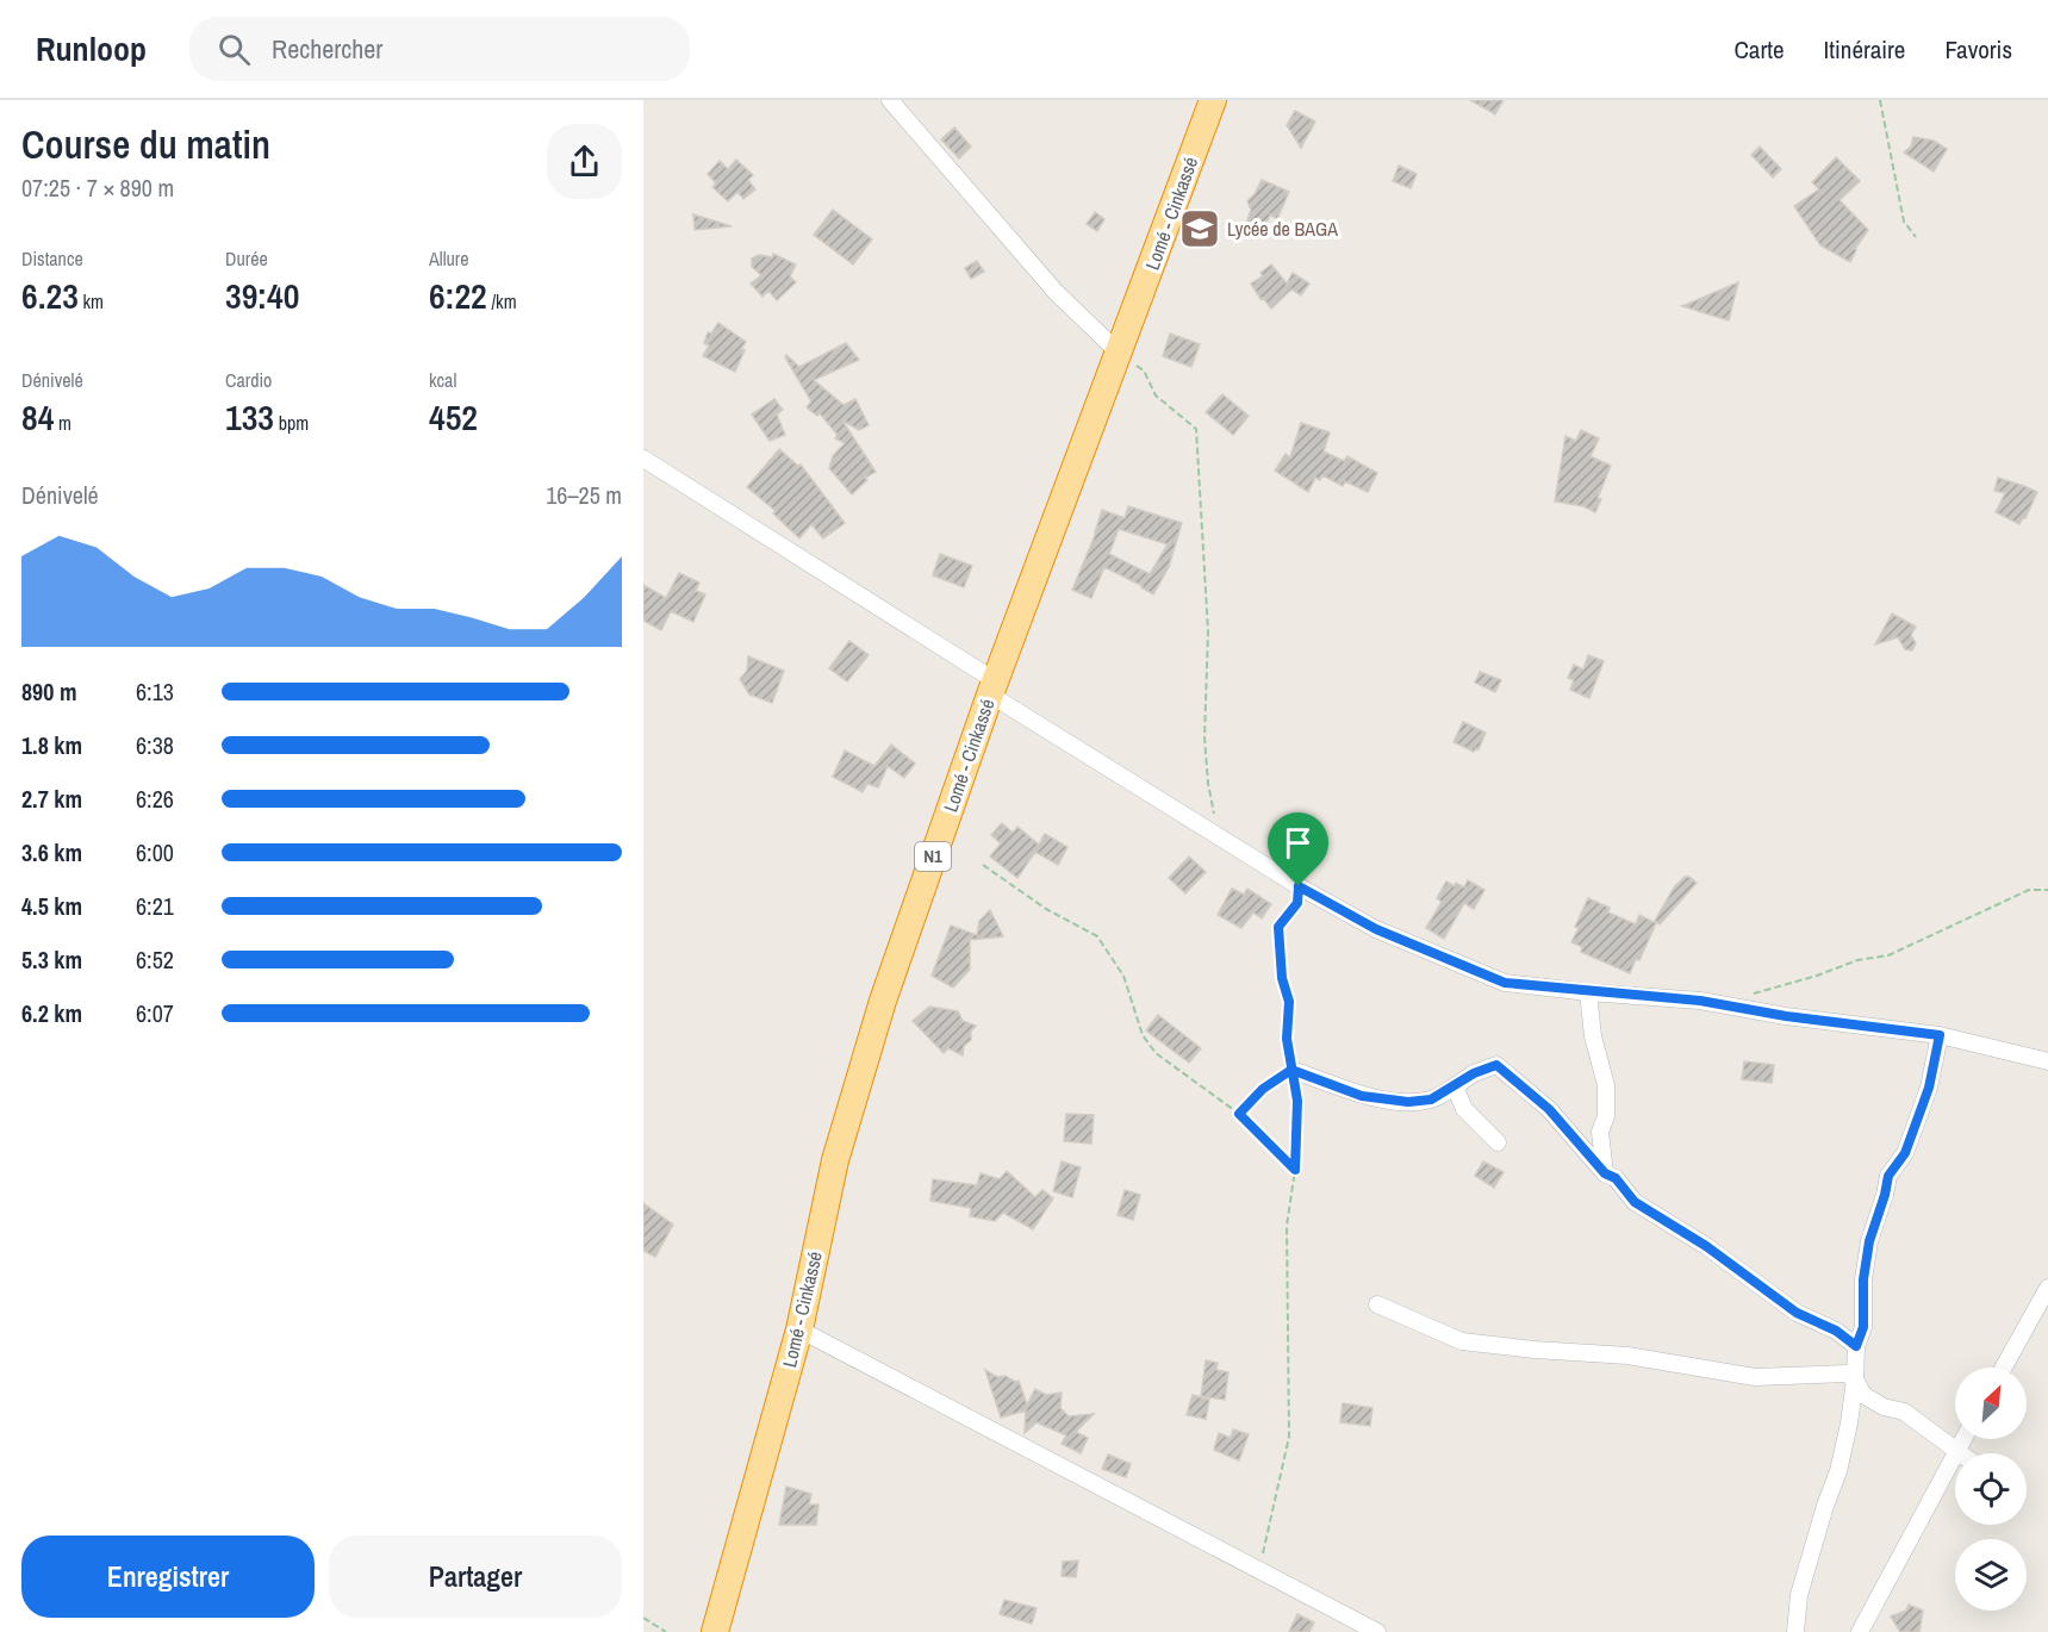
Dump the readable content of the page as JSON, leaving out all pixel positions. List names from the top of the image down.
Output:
{
  "streets": {
    "highway": ["Lomé - Cinkassé", "N1"]
  },
  "places": {
    "school or university": ["Lycée de BAGA"]
  },
  "north": "top right",
  "page": {
    "header": "Runloop",
    "search": "Rechercher",
    "nav": ["Carte", "Itinéraire", "Favoris"],
    "heading": ["Course du matin", "07:25 · 7 × 890 m"],
    "stats": [
      ["Distance", "6.23 km"],
      ["Durée", "39:40"],
      ["Allure", "6:22 /km"],
      ["Dénivelé", "84 m"],
      ["Cardio", "133 bpm"],
      ["kcal", "452"]
    ],
    "chart": ["Dénivelé", "16–25 m"],
    "list": [
      {
        "name": "890 m",
        "note": "6:13"
      },
      {
        "name": "1.8 km",
        "note": "6:38"
      },
      {
        "name": "2.7 km",
        "note": "6:26"
      },
      {
        "name": "3.6 km",
        "note": "6:00"
      },
      {
        "name": "4.5 km",
        "note": "6:21"
      },
      {
        "name": "5.3 km",
        "note": "6:52"
      },
      {
        "name": "6.2 km",
        "note": "6:07"
      }
    ],
    "buttons": ["Enregistrer", "Partager"]
  }
}
